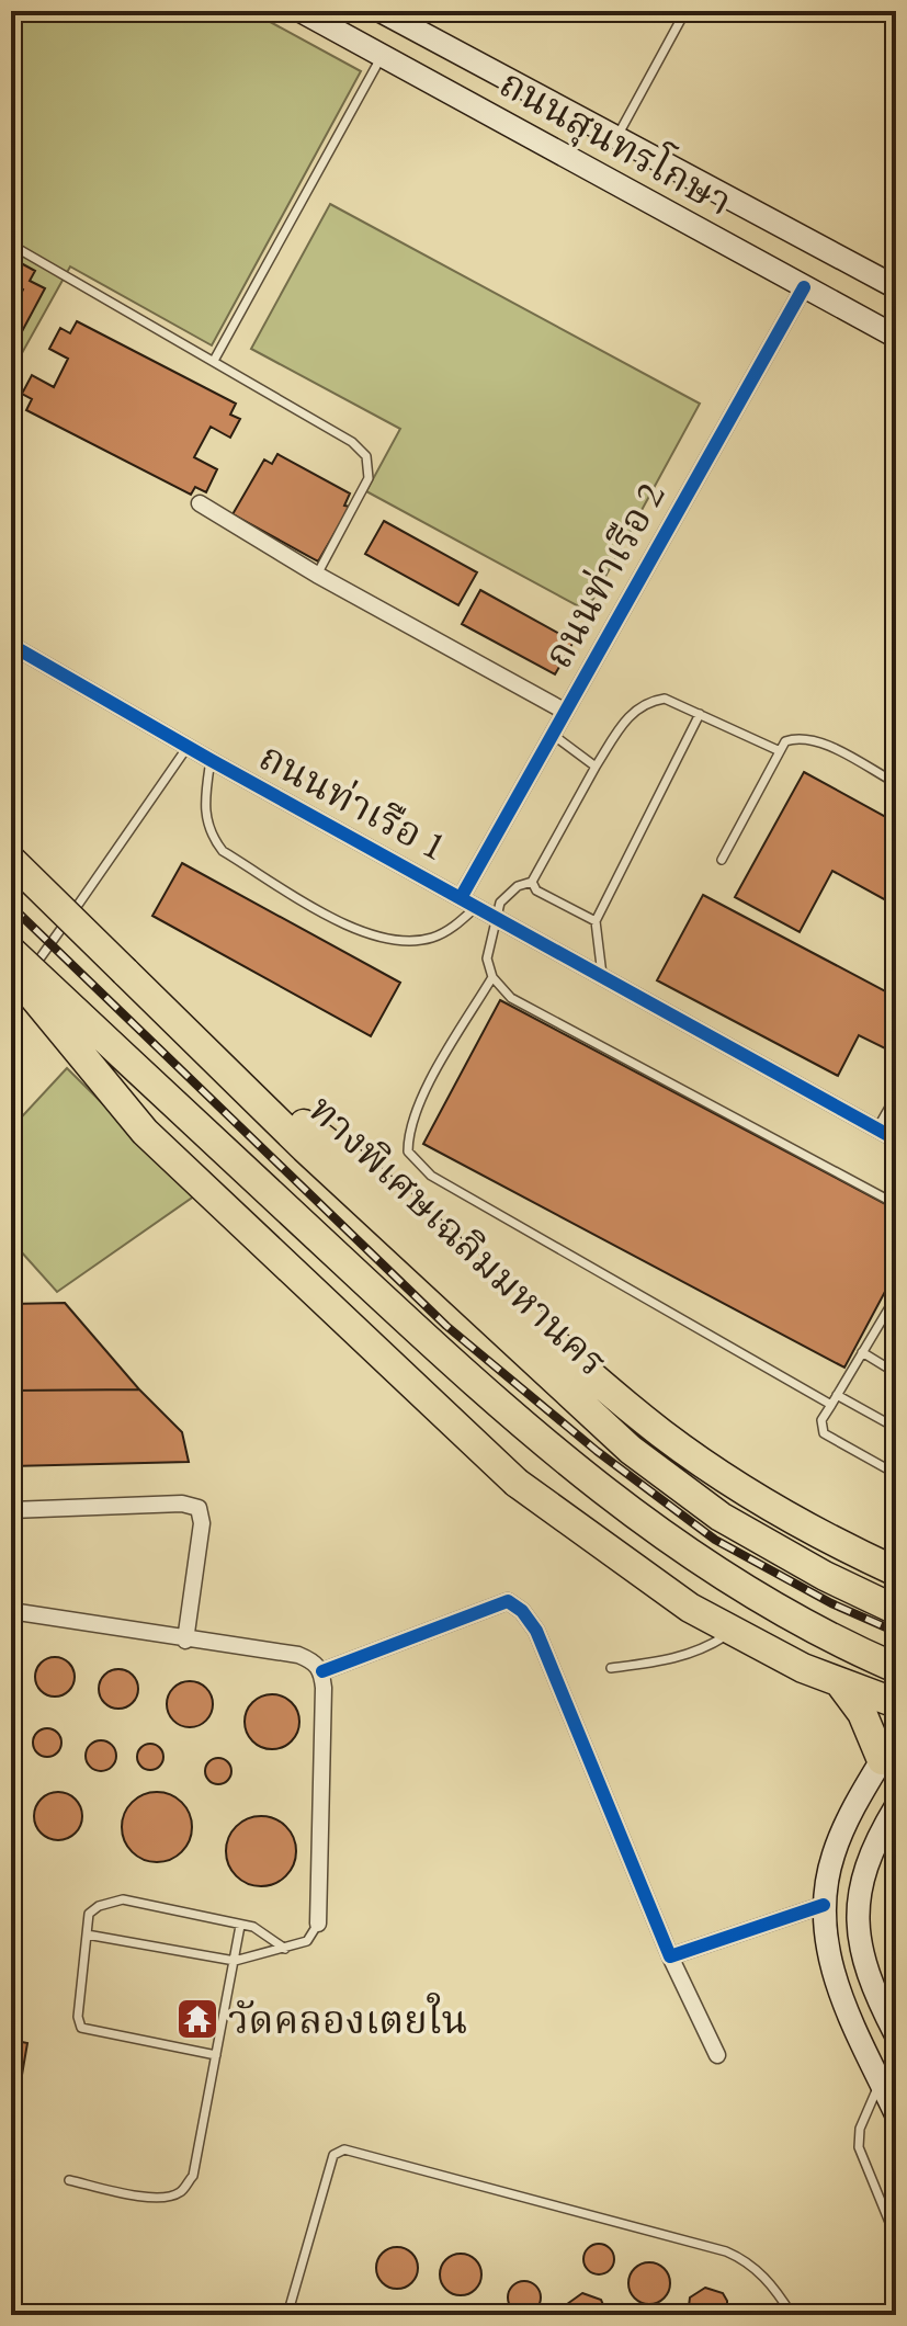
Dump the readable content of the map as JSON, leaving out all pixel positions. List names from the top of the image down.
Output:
{
  "streets": {
    "highway": ["ทางพิเศษเฉลิมมหานคร"],
    "main road": ["ถนนสุนทรโกษา"],
    "street": ["ถนนท่าเรือ 2", "ถนนท่าเรือ 1"]
  },
  "crossings": [
    ["ถนนสุนทรโกษา", "ถนนท่าเรือ 2"],
    ["ถนนท่าเรือ 2", "ถนนท่าเรือ 1"]
  ],
  "places": {
    "temple": ["วัดคลองเตยใน"]
  }
}
